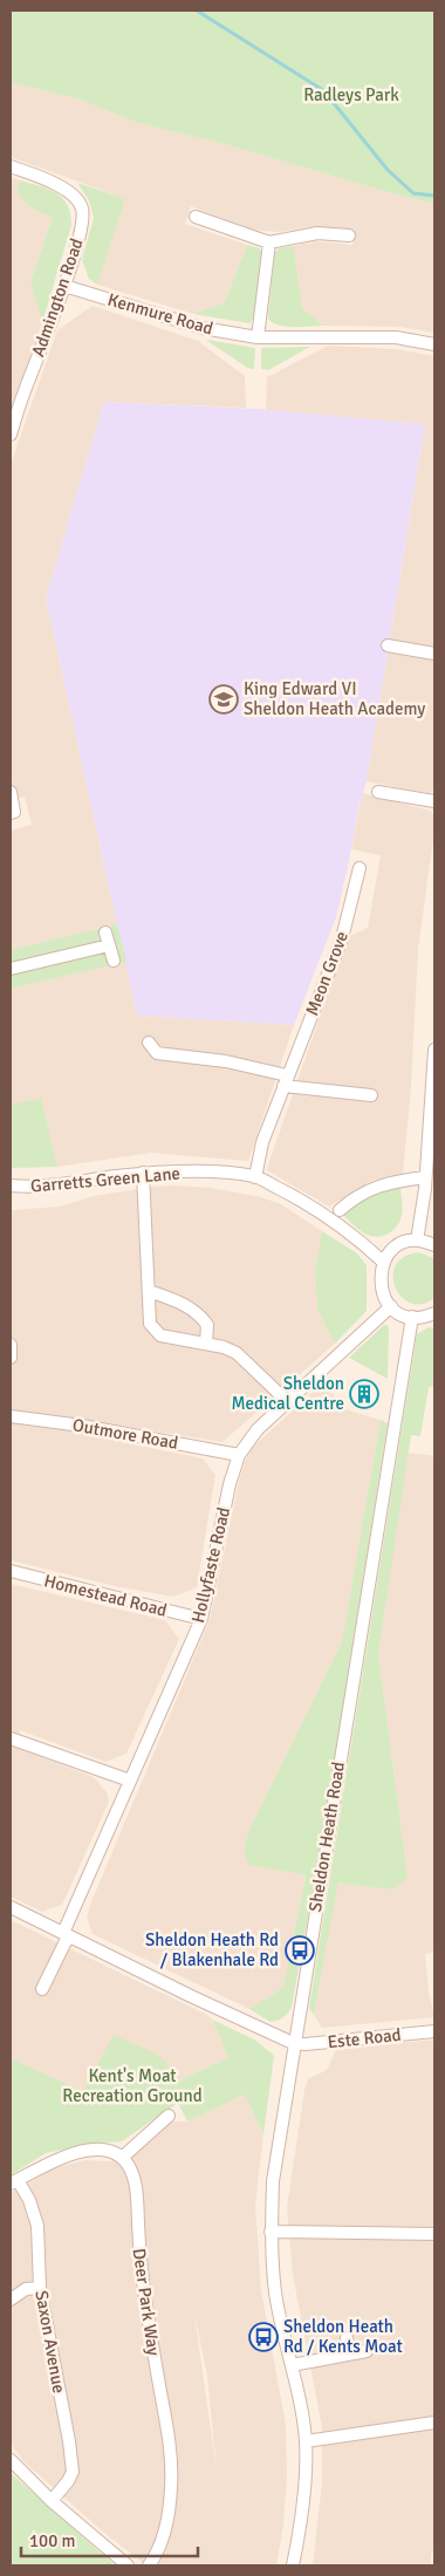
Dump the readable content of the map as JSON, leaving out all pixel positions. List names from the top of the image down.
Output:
{
  "streets": {
    "street": [
      "Admington Road",
      "Kenmure Road",
      "Meon Grove",
      "Garretts Green Lane",
      "Outmore Road",
      "Hollyfaste Road",
      "Homestead Road",
      "Sheldon Heath Road",
      "Este Road",
      "Deer Park Way",
      "Saxon Avenue"
    ]
  },
  "crossings": [
    ["Admington Road", "Kenmure Road"],
    ["Meon Grove", "Garretts Green Lane"],
    ["Outmore Road", "Hollyfaste Road"],
    ["Hollyfaste Road", "Homestead Road"],
    ["Sheldon Heath Road", "Este Road"]
  ],
  "parks": ["Radleys Park", "Kent's Moat Recreation Ground"],
  "places": {
    "school or university": ["King Edward VI Sheldon Heath Academy"],
    "building": ["Sheldon Medical Centre"],
    "bus stop": ["Sheldon Heath Rd / Blakenhale Rd", "Sheldon Heath Rd / Kents Moat"]
  },
  "scale_bar": "100 m"
}
